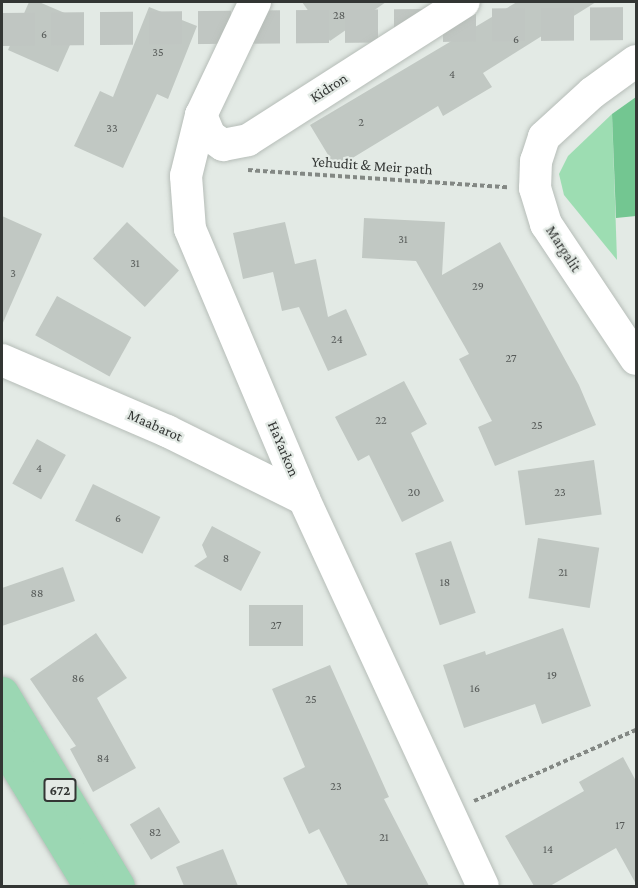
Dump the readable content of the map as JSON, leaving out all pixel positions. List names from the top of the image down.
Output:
{
  "streets": {
    "main road": ["672"],
    "street": [
      "Kidron",
      "Margalit",
      "Maabarot",
      "HaYarkon"
    ],
    "path": ["Yehudit & Meir path"]
  },
  "crossings": [
    ["Kidron", "Yehudit & Meir path"],
    ["Yehudit & Meir path", "Margalit"],
    ["Maabarot", "HaYarkon"]
  ],
  "house_numbers": [
    "28",
    "6",
    "6",
    "35",
    "4",
    "2",
    "33",
    "31",
    "31",
    "3",
    "29",
    "24",
    "27",
    "22",
    "25",
    "4",
    "20",
    "23",
    "6",
    "8",
    "21",
    "18",
    "88",
    "27",
    "19",
    "86",
    "16",
    "25",
    "84",
    "23",
    "17",
    "82",
    "21",
    "14"
  ]
}
